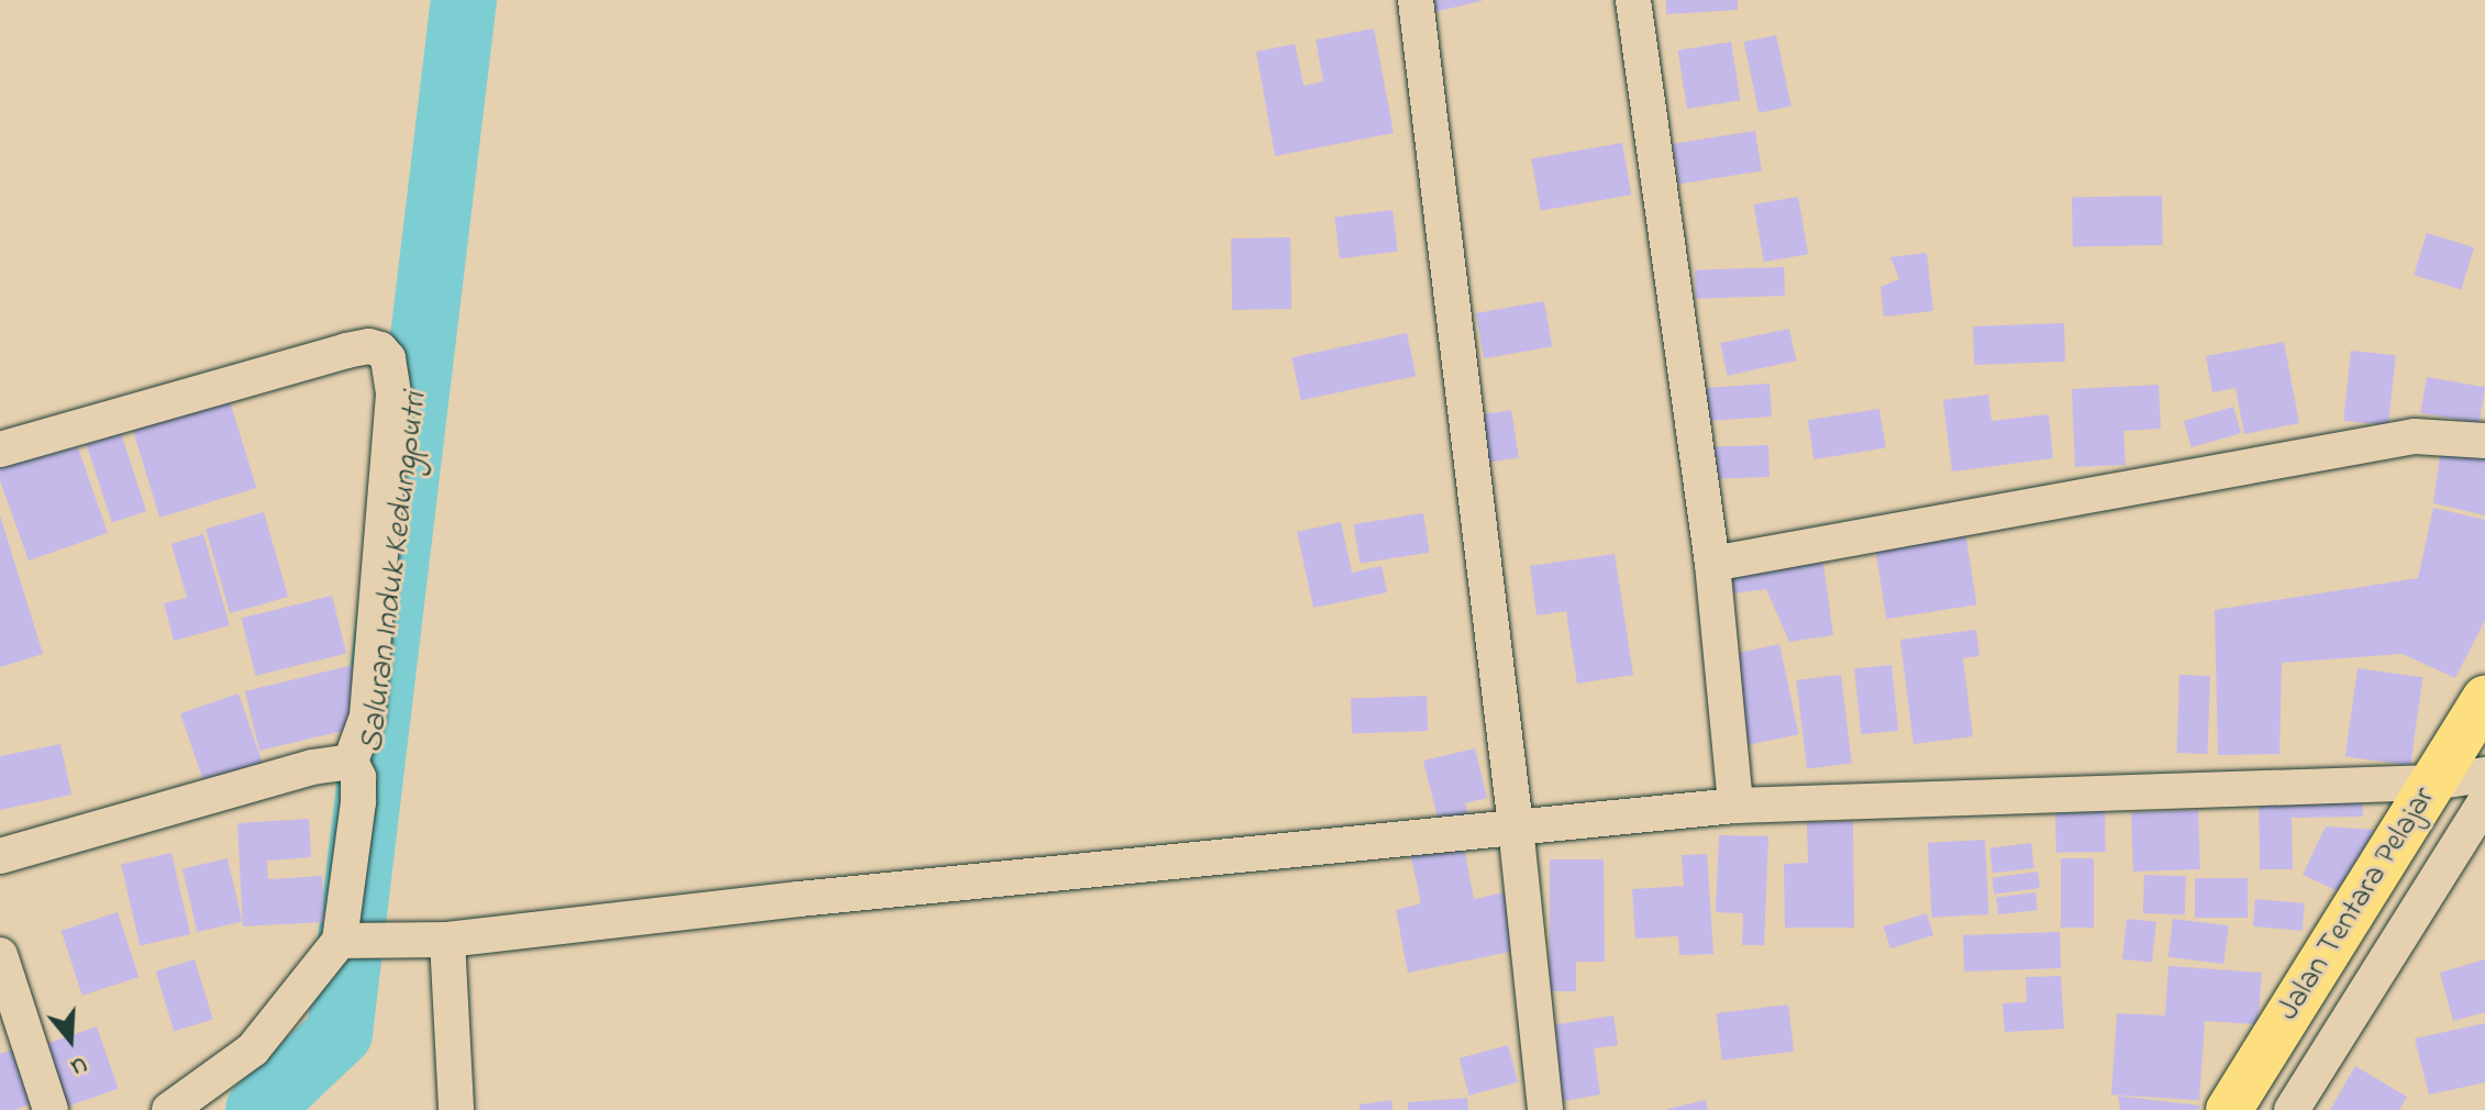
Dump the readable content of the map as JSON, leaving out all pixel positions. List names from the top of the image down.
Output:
{
  "streets": {
    "main road": ["Jalan Tentara Pelajar"]
  },
  "water": ["Saluran Induk Kedungputri"],
  "north": "bottom"
}
